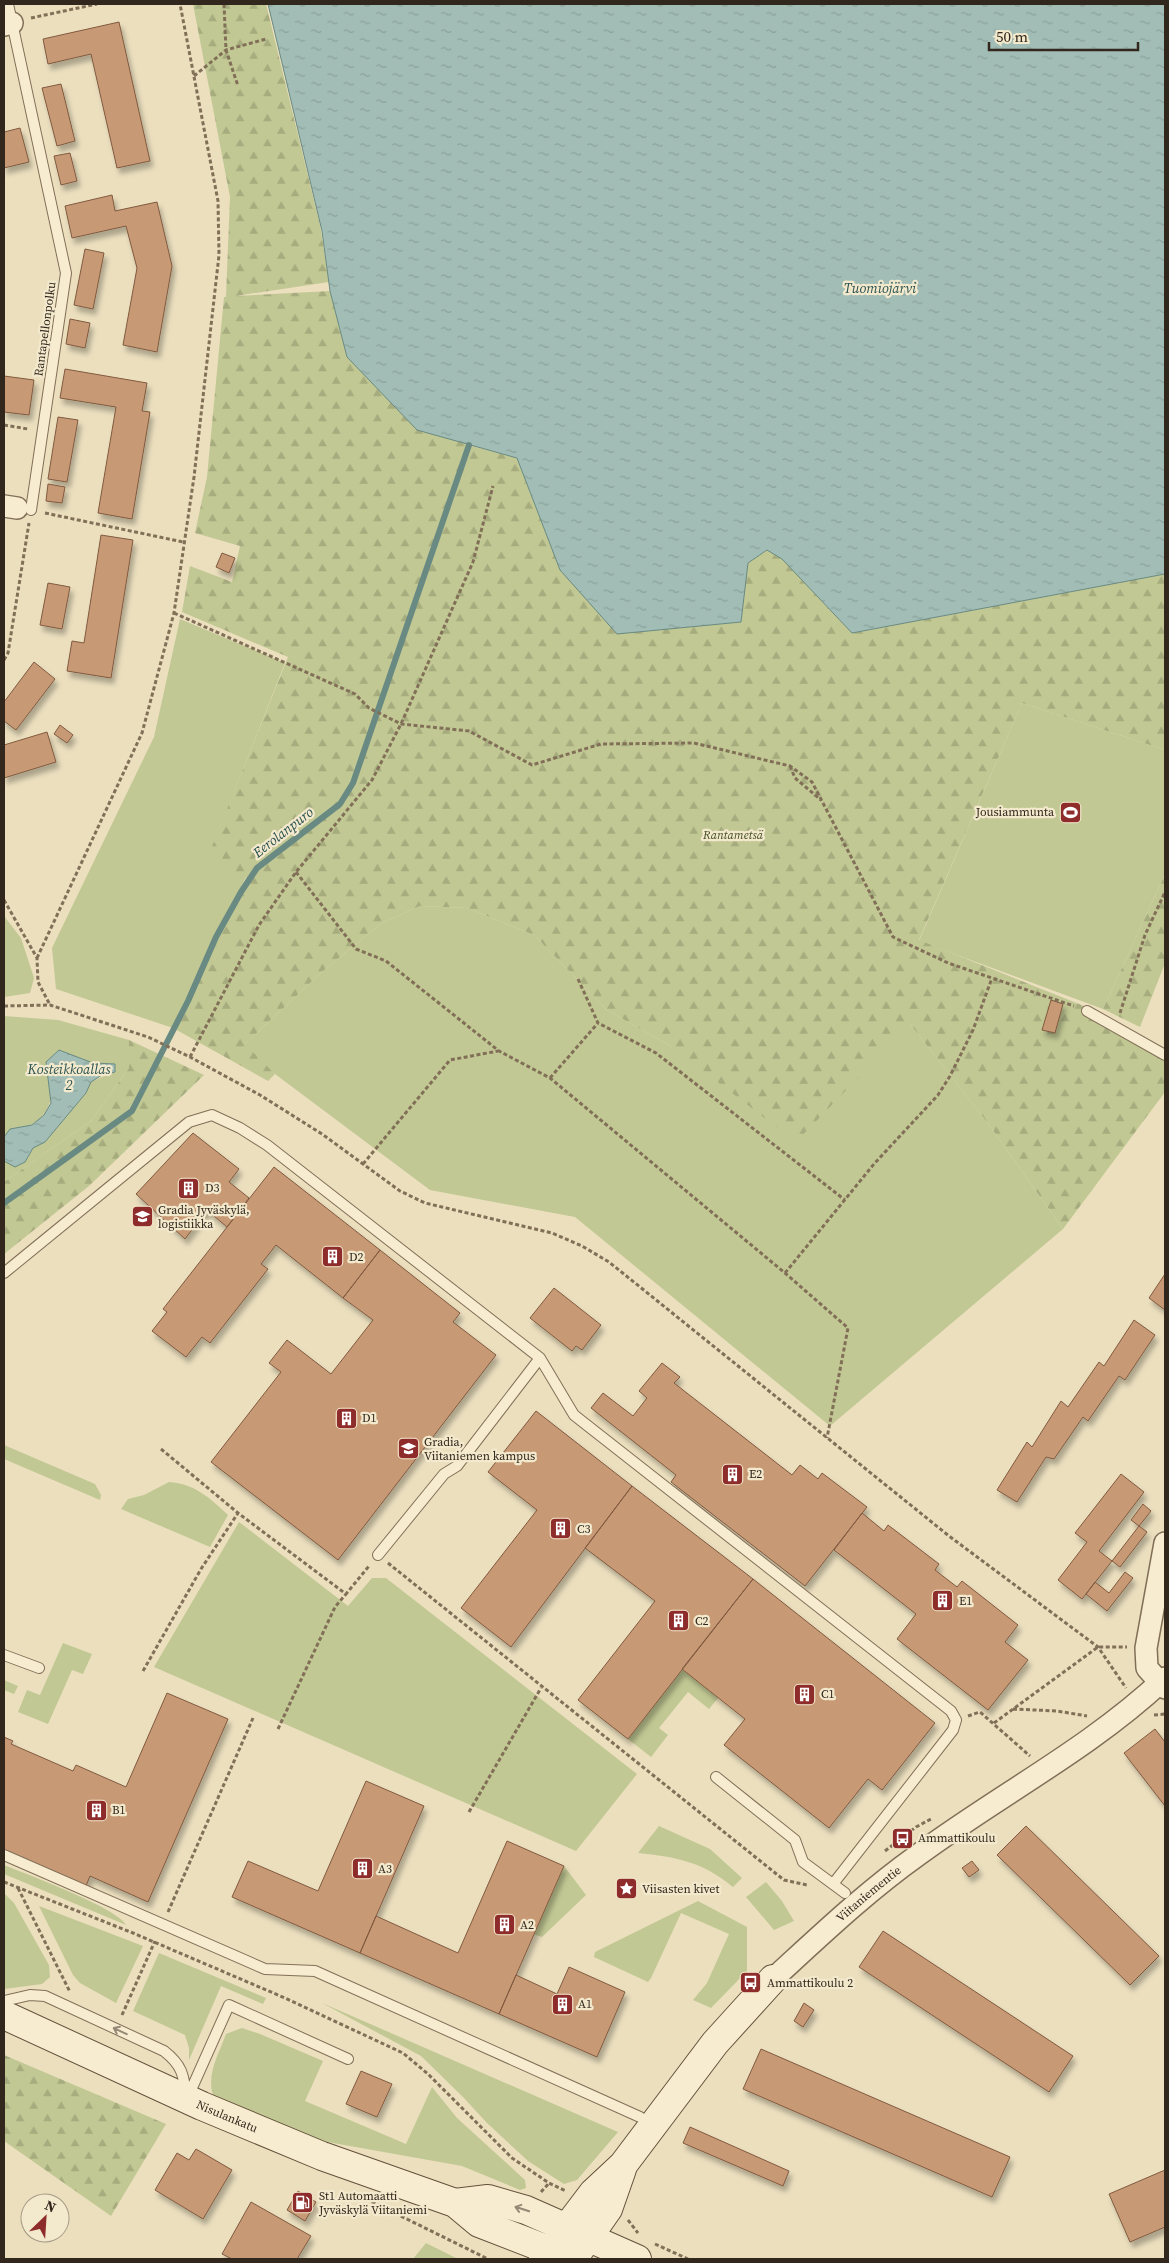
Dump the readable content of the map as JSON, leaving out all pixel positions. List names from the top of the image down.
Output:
{
  "streets": {
    "main road": ["Viitaniementie", "Nisulankatu"],
    "lane": ["Rantapellonpolku"]
  },
  "crossings": [
    ["Viitaniementie", "Nisulankatu"]
  ],
  "water": ["Tuomiojärvi", "Eerolanpuro", "Kosteikkoallas 2"],
  "parks": ["Rantametsä"],
  "places": {
    "sports": ["Jousiammunta"],
    "building": [
      "D3",
      "D2",
      "D1",
      "E2",
      "C3",
      "E1",
      "C2",
      "C1",
      "B1",
      "A3",
      "A2",
      "A1"
    ],
    "school or university": ["Gradia Jyväskylä, logistiikka", "Gradia, Viitaniemen kampus"],
    "bus stop": ["Ammattikoulu", "Ammattikoulu 2"],
    "place": ["Viisasten kivet"],
    "fuel station": ["St1 Automaatti Jyväskylä Viitaniemi"]
  },
  "scale_bar": "50 m",
  "north": "top right"
}
